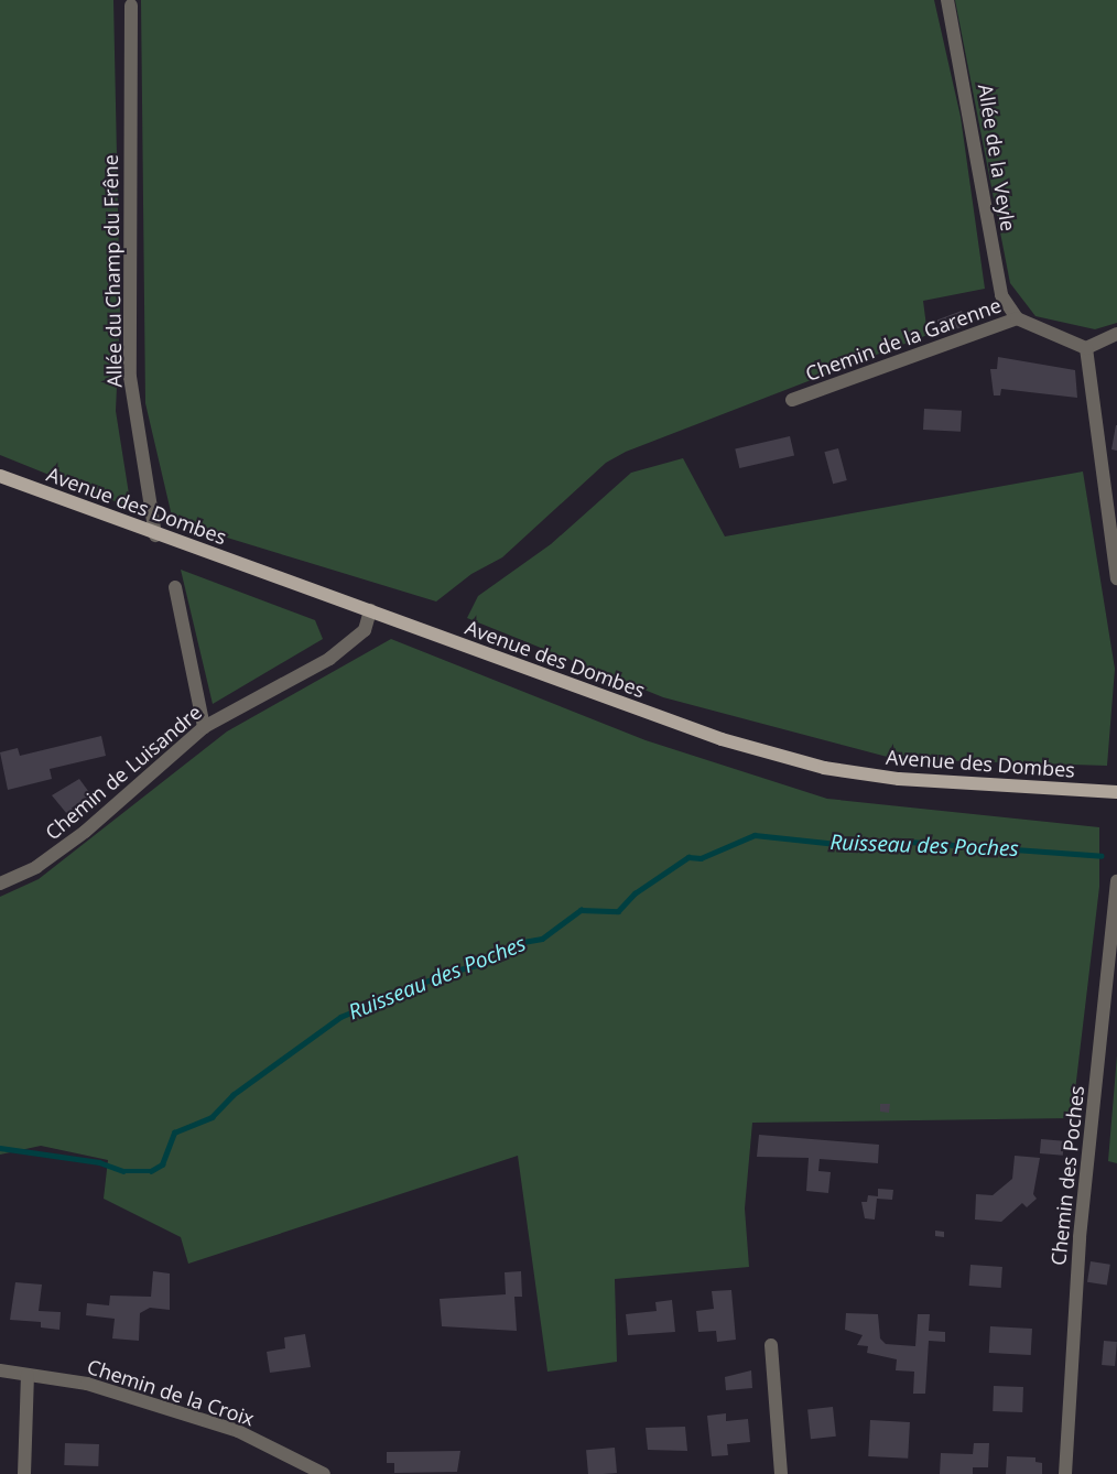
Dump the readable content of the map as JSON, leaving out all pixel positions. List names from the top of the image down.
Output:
{
  "streets": {
    "main road": ["Avenue des Dombes"],
    "street": [
      "Allée de la Veyle",
      "Allée du Champ du Frêne",
      "Chemin de la Garenne",
      "Chemin de Luisandre",
      "Chemin des Poches",
      "Chemin de la Croix"
    ]
  },
  "crossings": [
    ["Allée de la Veyle", "Chemin de la Garenne"],
    ["Allée du Champ du Frêne", "Avenue des Dombes"],
    ["Avenue des Dombes", "Chemin de Luisandre"]
  ],
  "water": ["Ruisseau des Poches"]
}
